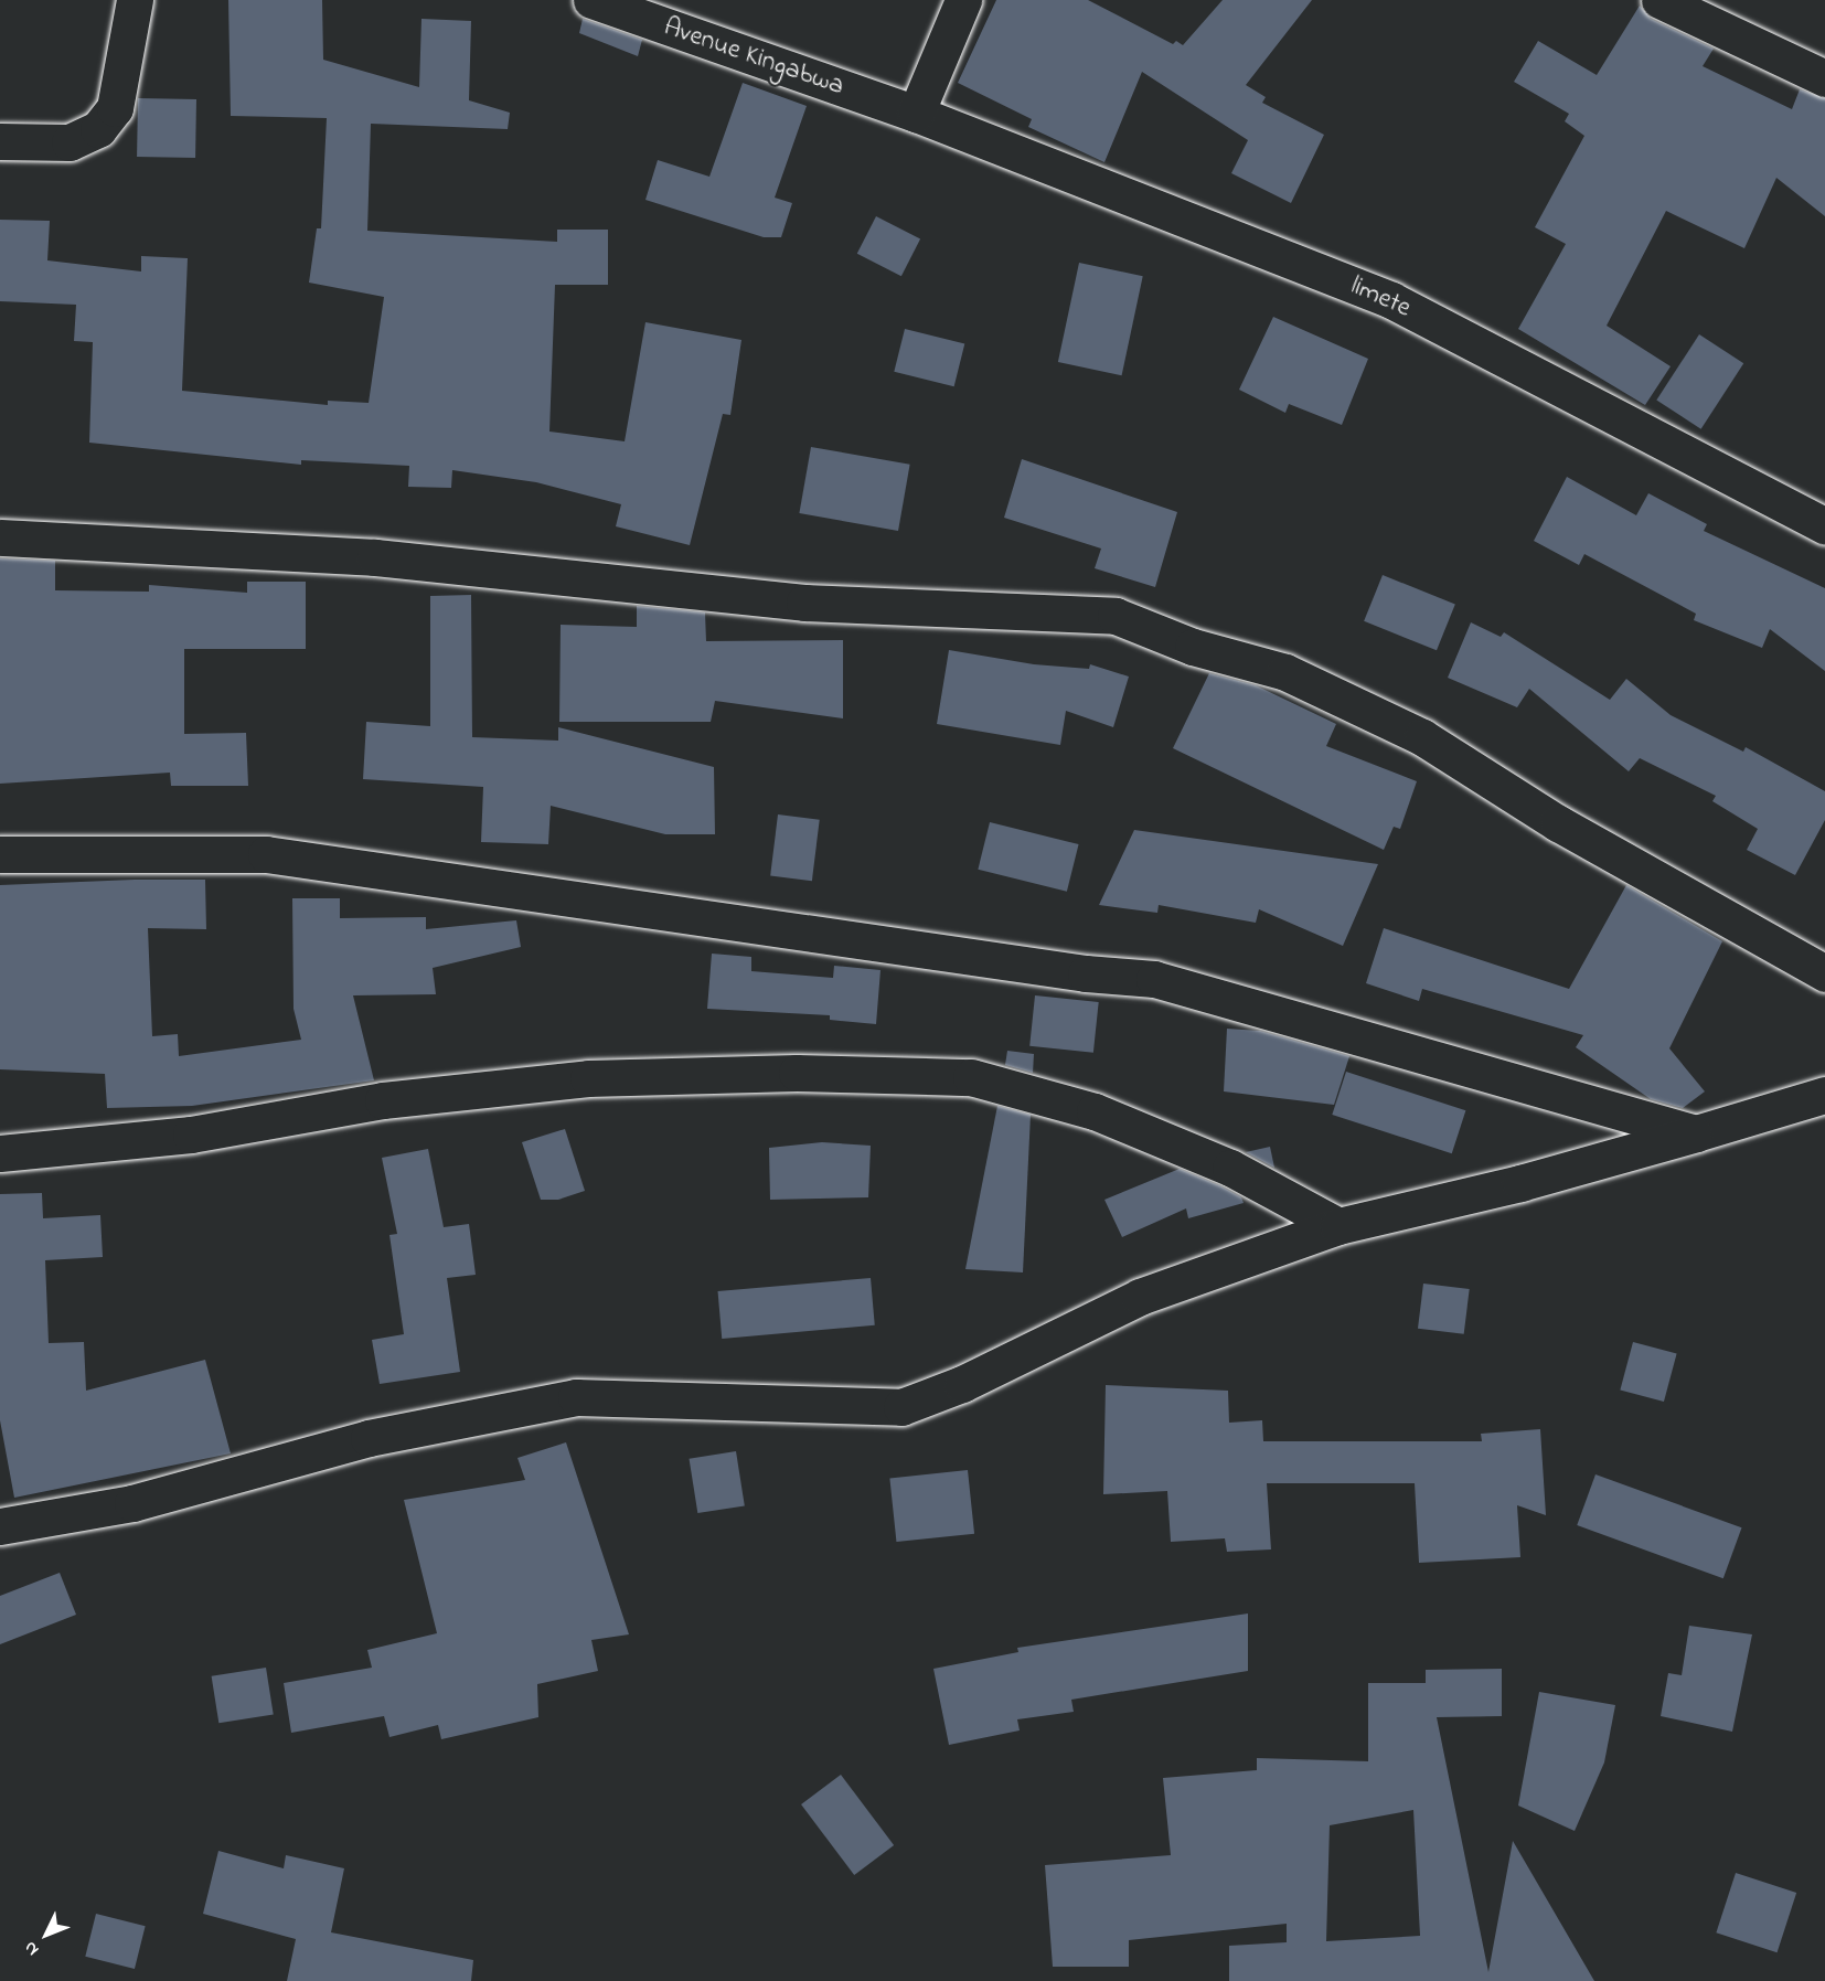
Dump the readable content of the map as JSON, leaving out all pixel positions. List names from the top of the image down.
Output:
{
  "streets": {
    "street": ["Avenue Kingabwa", "limete"]
  },
  "crossings": [
    ["Avenue Kingabwa", "limete"]
  ],
  "north": "bottom left"
}
